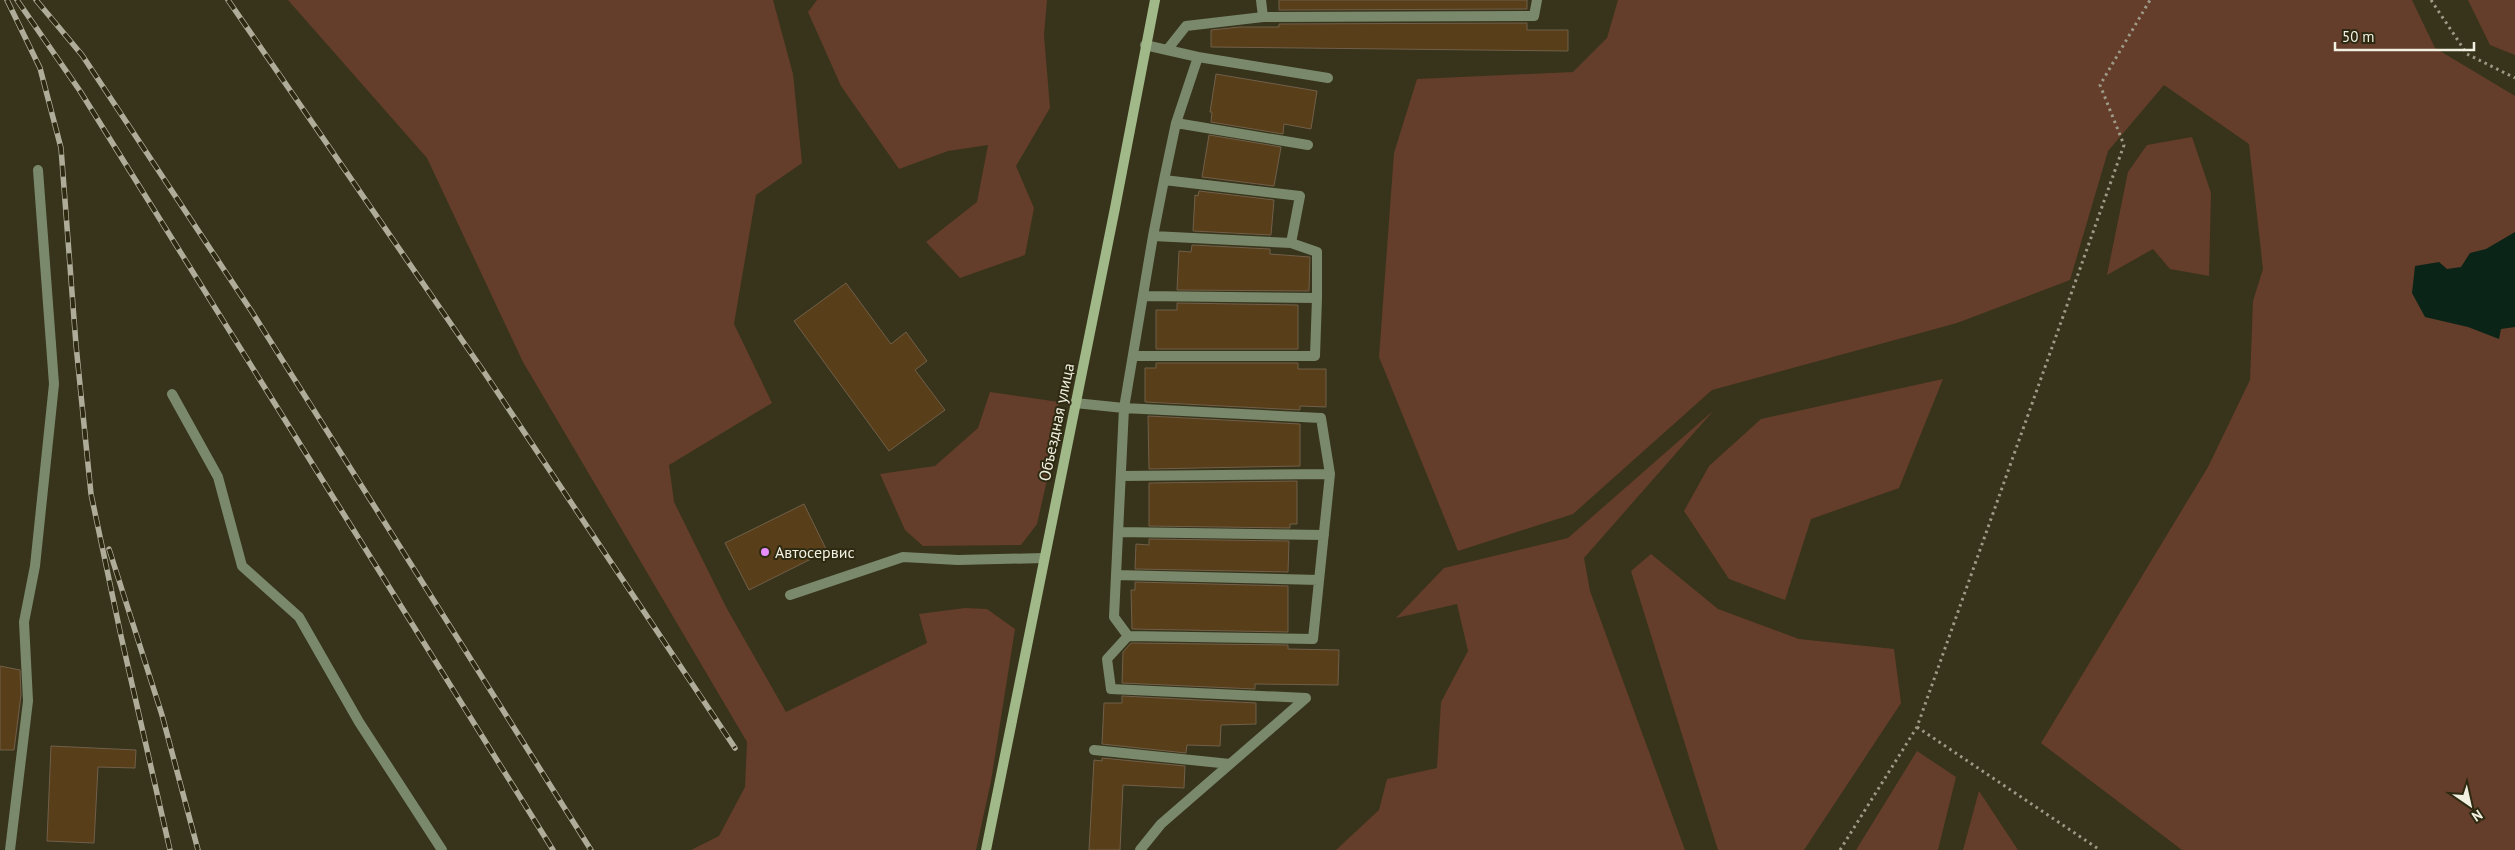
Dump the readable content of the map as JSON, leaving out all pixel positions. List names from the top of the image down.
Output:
{
  "streets": {
    "main road": ["Объездная улица"]
  },
  "places": ["Автосервис"],
  "scale_bar": "50 m",
  "north": "bottom right"
}
